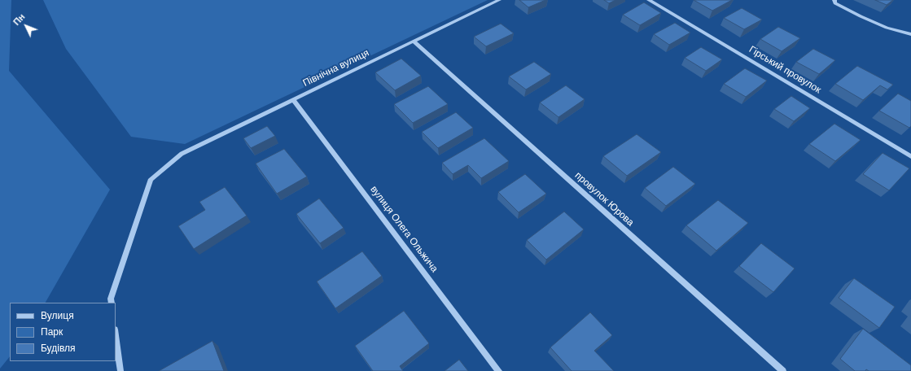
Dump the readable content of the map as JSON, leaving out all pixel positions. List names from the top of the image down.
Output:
{
  "streets": {
    "street": [
      "Північна вулиця",
      "Гірський провулок",
      "провулок Юрова",
      "вулиця Олега Ольжича"
    ]
  },
  "crossings": [
    ["Північна вулиця", "провулок Юрова"],
    ["Північна вулиця", "вулиця Олега Ольжича"]
  ],
  "legend": ["Вулиця", "Парк", "Будівля"],
  "north": "top left"
}
